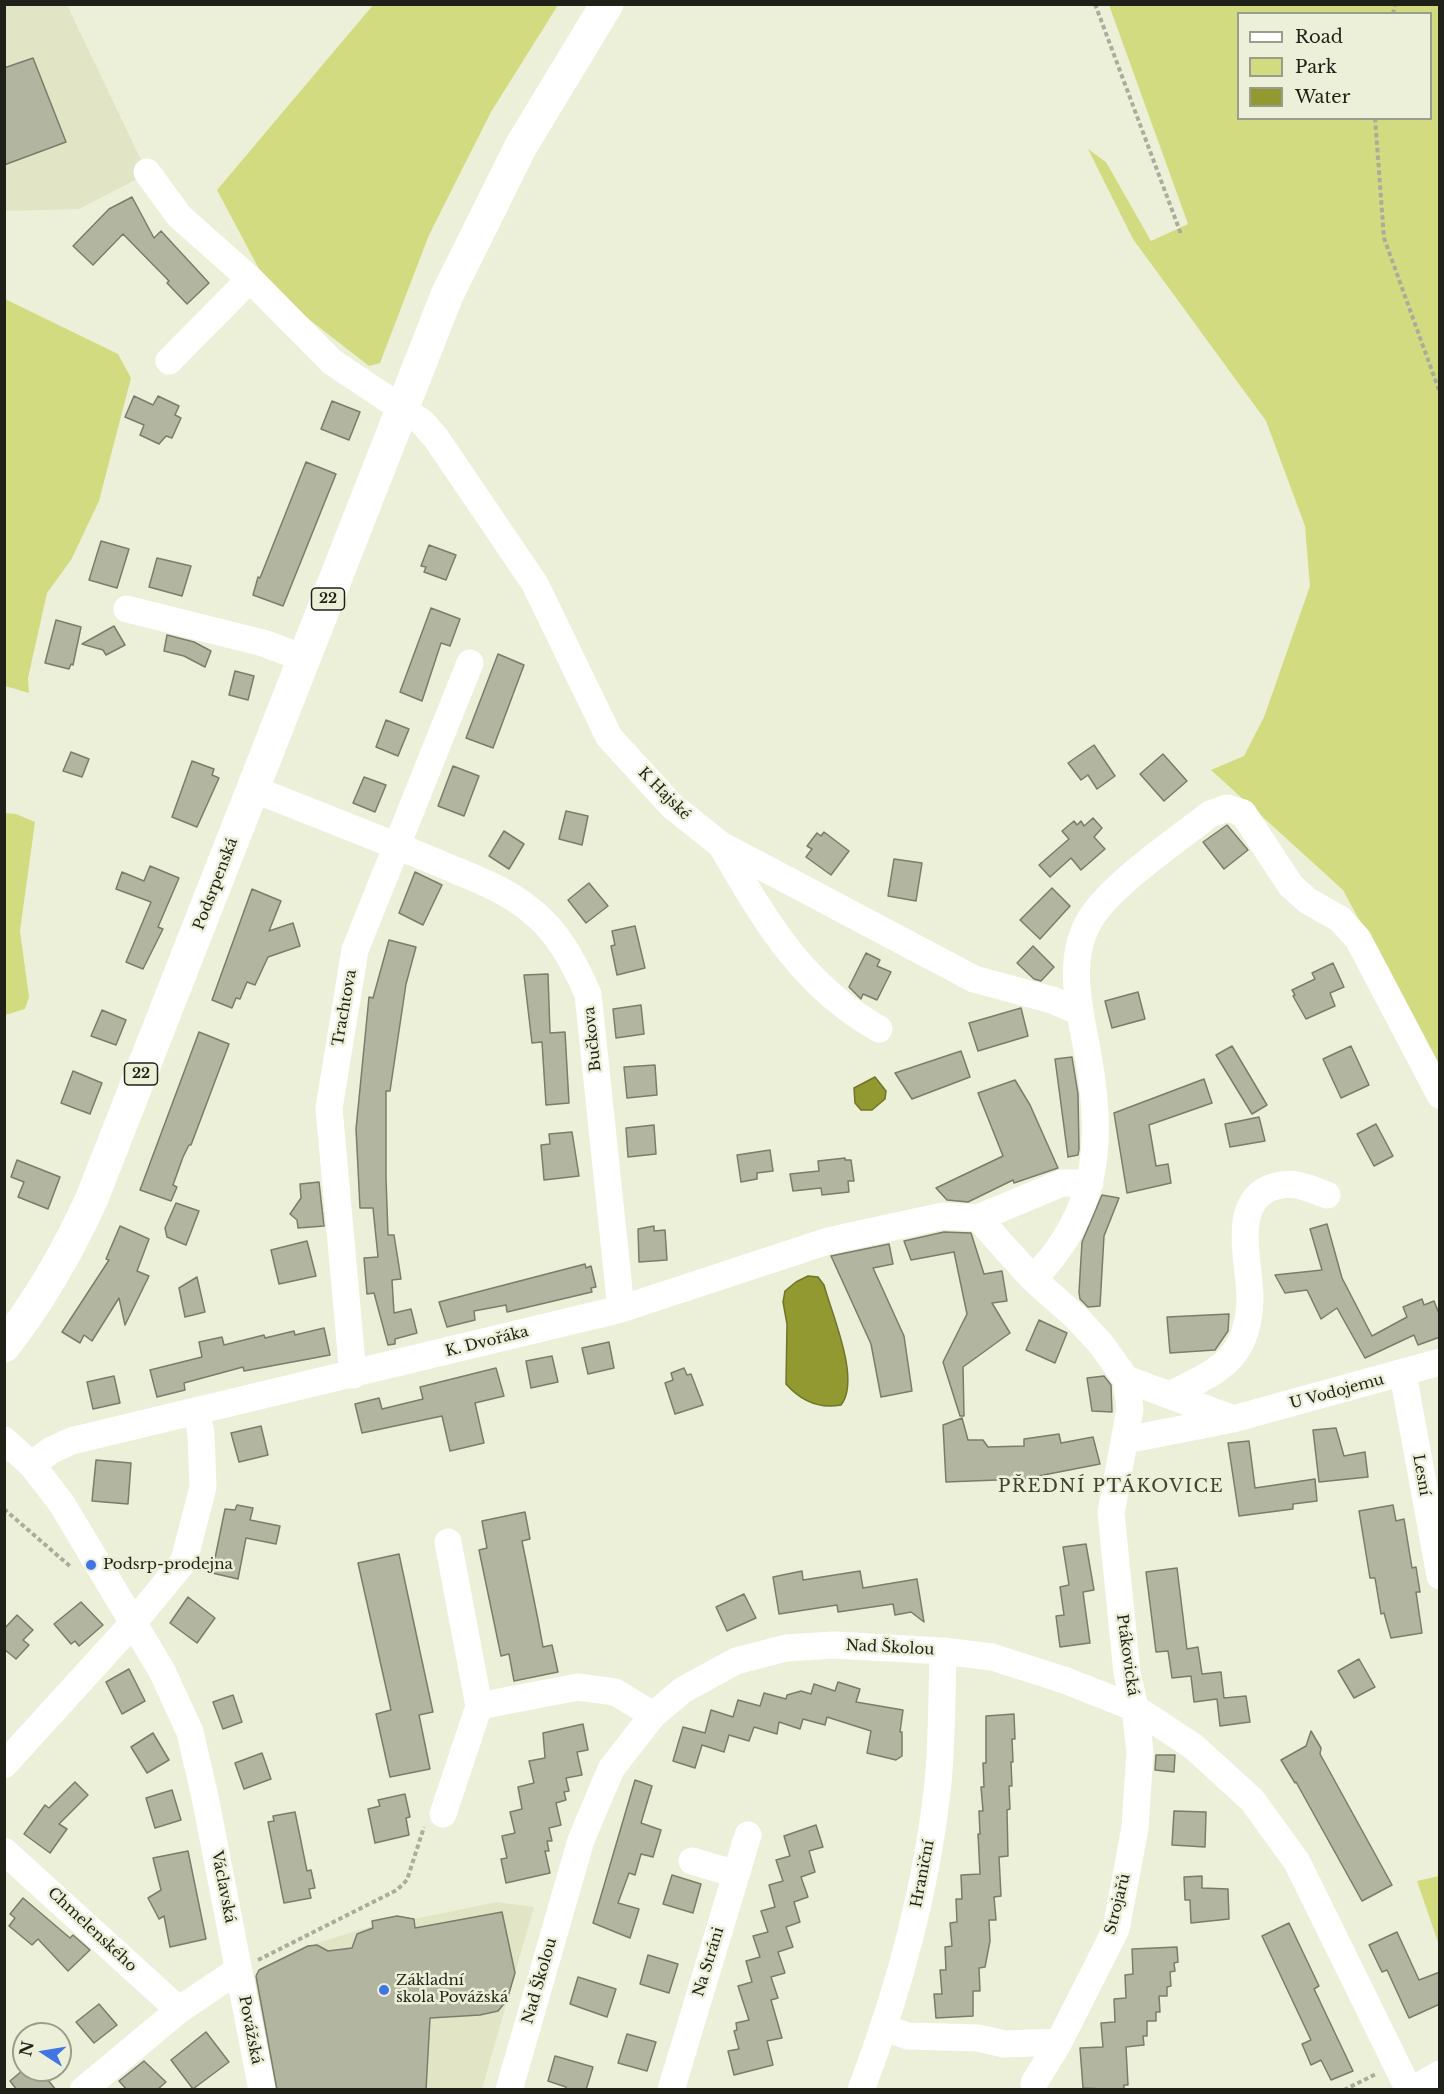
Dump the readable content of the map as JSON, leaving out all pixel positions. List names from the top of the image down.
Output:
{
  "streets": {
    "main road": ["22", "Podsrpenská"],
    "street": [
      "K Hajské",
      "Trachtova",
      "Bučkova",
      "K. Dvořáka",
      "U Vodojemu",
      "Lesní",
      "Nad Školou",
      "Ptákovická",
      "Hraniční",
      "Václavská",
      "Strojařů",
      "Chmelenského",
      "Na Stráni",
      "Povážská"
    ]
  },
  "crossings": [
    ["22", "K Hajské"],
    ["22", "Podsrpenská"],
    ["K Hajské", "Podsrpenská"],
    ["Podsrpenská", "Bučkova"],
    ["Trachtova", "Bučkova"],
    ["Trachtova", "K. Dvořáka"],
    ["Bučkova", "K. Dvořáka"],
    ["K. Dvořáka", "Václavská"],
    ["U Vodojemu", "Lesní"],
    ["U Vodojemu", "Ptákovická"],
    ["Nad Školou", "Ptákovická"],
    ["Nad Školou", "Hraniční"],
    ["Nad Školou", "Strojařů"],
    ["Ptákovická", "Strojařů"],
    ["Václavská", "Povážská"]
  ],
  "districts": ["PŘEDNÍ PTÁKOVICE"],
  "places": ["Podsrp-prodejna", "Základní škola Povážská"],
  "legend": ["Road", "Park", "Water"],
  "north": "left"
}
